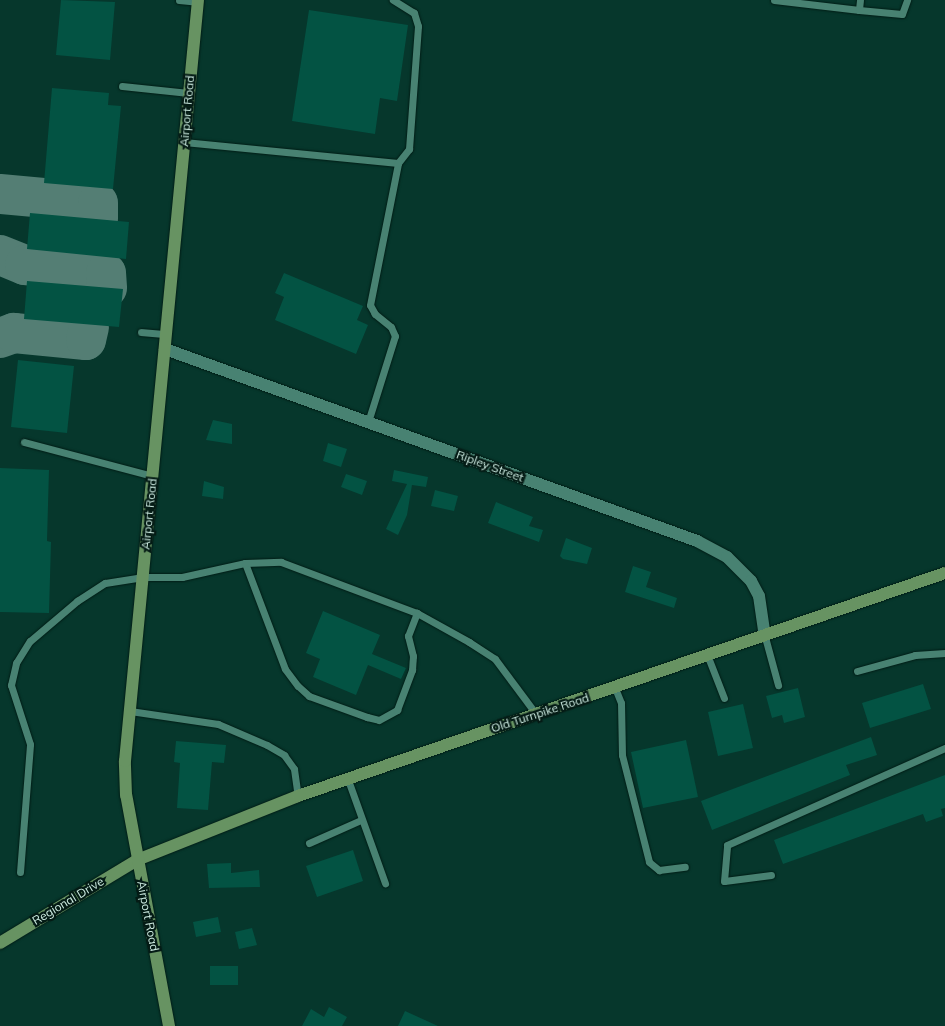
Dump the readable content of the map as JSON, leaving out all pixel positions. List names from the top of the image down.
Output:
{
  "streets": {
    "street": [
      "Airport Road",
      "Ripley Street",
      "Old Turnpike Road",
      "Regional Drive"
    ]
  },
  "crossings": [
    ["Airport Road", "Ripley Street"],
    ["Airport Road", "Old Turnpike Road"],
    ["Airport Road", "Regional Drive"],
    ["Ripley Street", "Old Turnpike Road"],
    ["Old Turnpike Road", "Regional Drive"]
  ]
}
